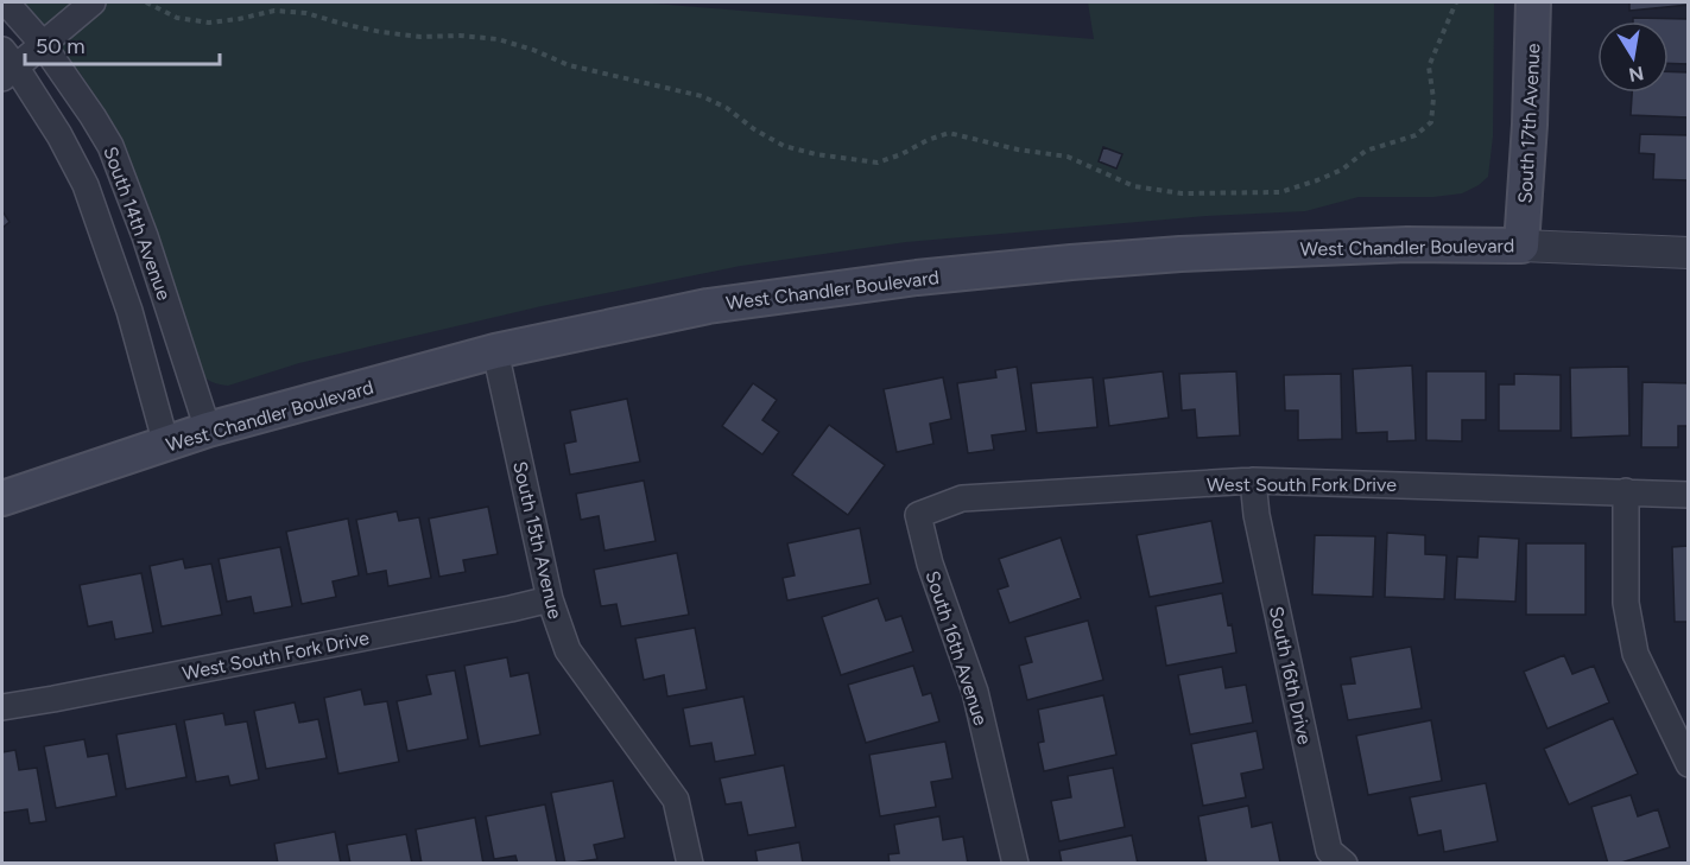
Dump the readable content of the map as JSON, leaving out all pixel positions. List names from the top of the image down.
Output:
{
  "streets": {
    "main road": ["South 17th Avenue", "West Chandler Boulevard"],
    "street": [
      "South 14th Avenue",
      "West South Fork Drive",
      "South 15th Avenue",
      "South 16th Avenue",
      "South 16th Drive"
    ]
  },
  "crossings": [
    ["South 17th Avenue", "West Chandler Boulevard"],
    ["South 14th Avenue", "West Chandler Boulevard"],
    ["West Chandler Boulevard", "South 15th Avenue"],
    ["West South Fork Drive", "South 15th Avenue"],
    ["West South Fork Drive", "South 16th Avenue"],
    ["West South Fork Drive", "South 16th Drive"]
  ],
  "scale_bar": "50 m",
  "north": "bottom"
}
